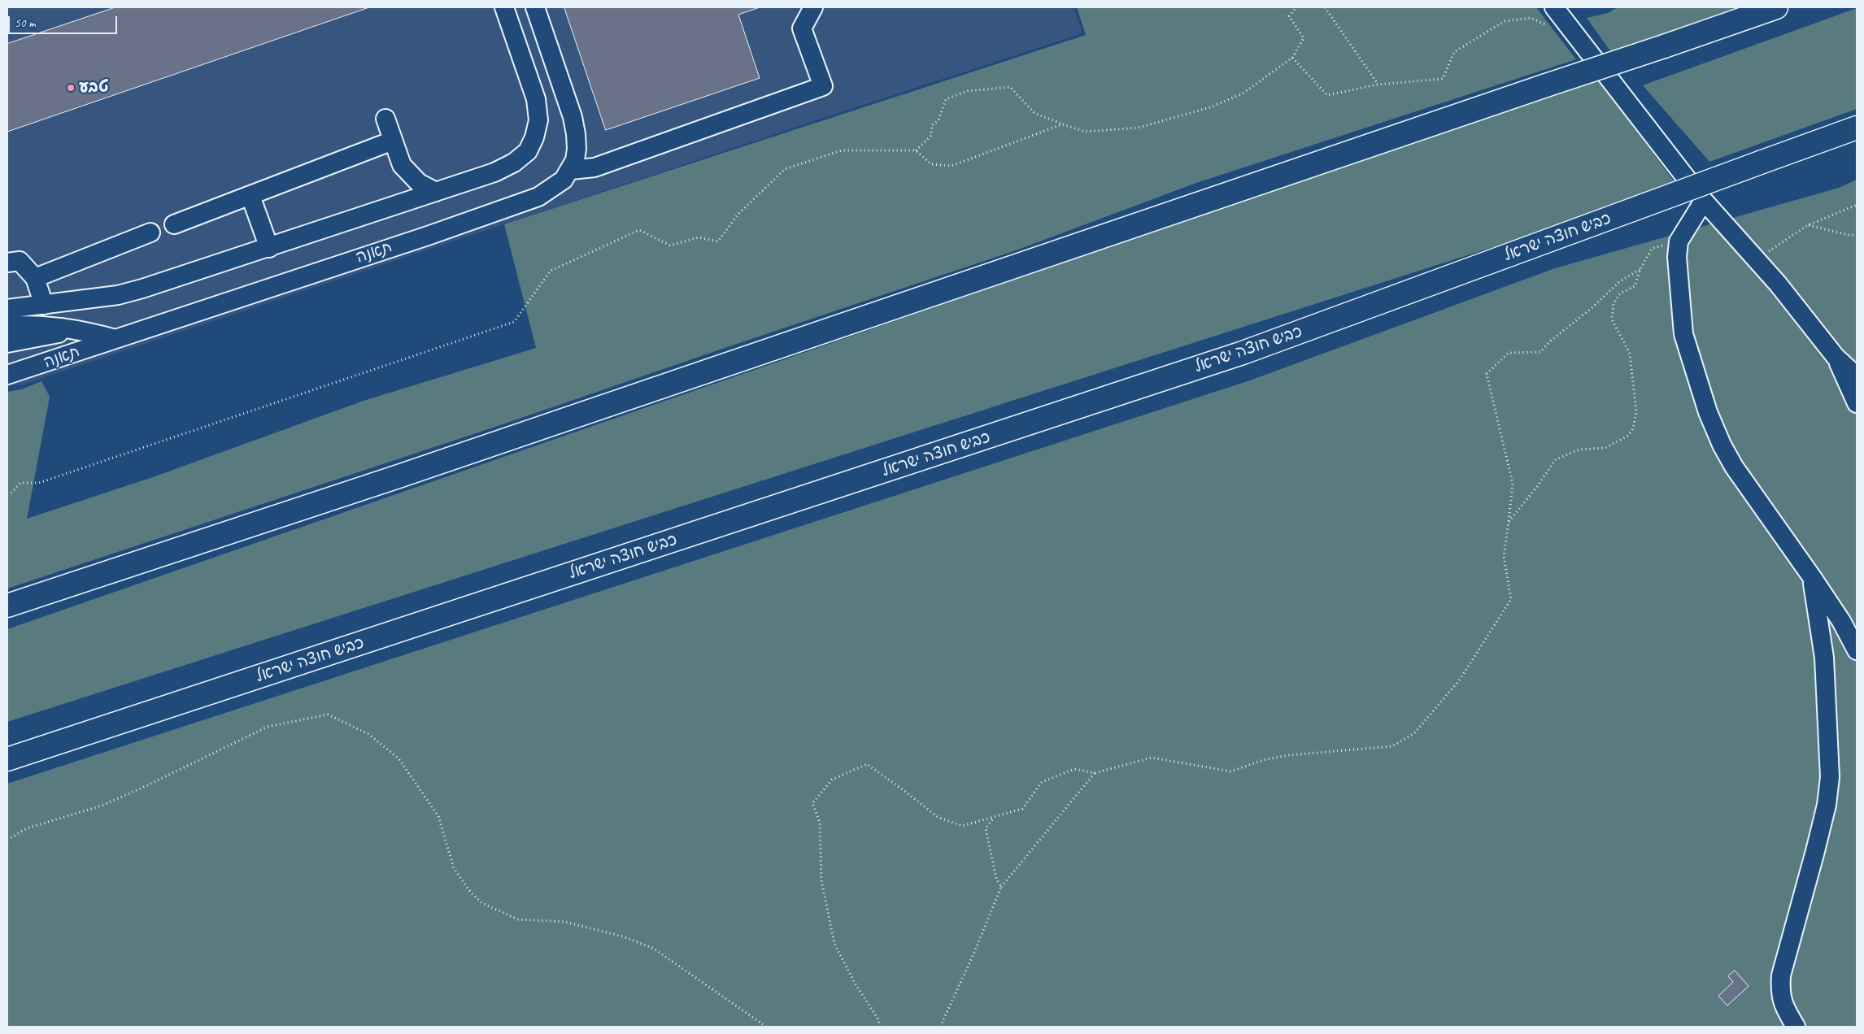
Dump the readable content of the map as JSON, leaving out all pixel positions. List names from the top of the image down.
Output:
{
  "streets": {
    "highway": ["כביש חוצה ישראל"],
    "street": ["תאנה"]
  },
  "places": ["טבע"],
  "scale_bar": "50 m"
}
